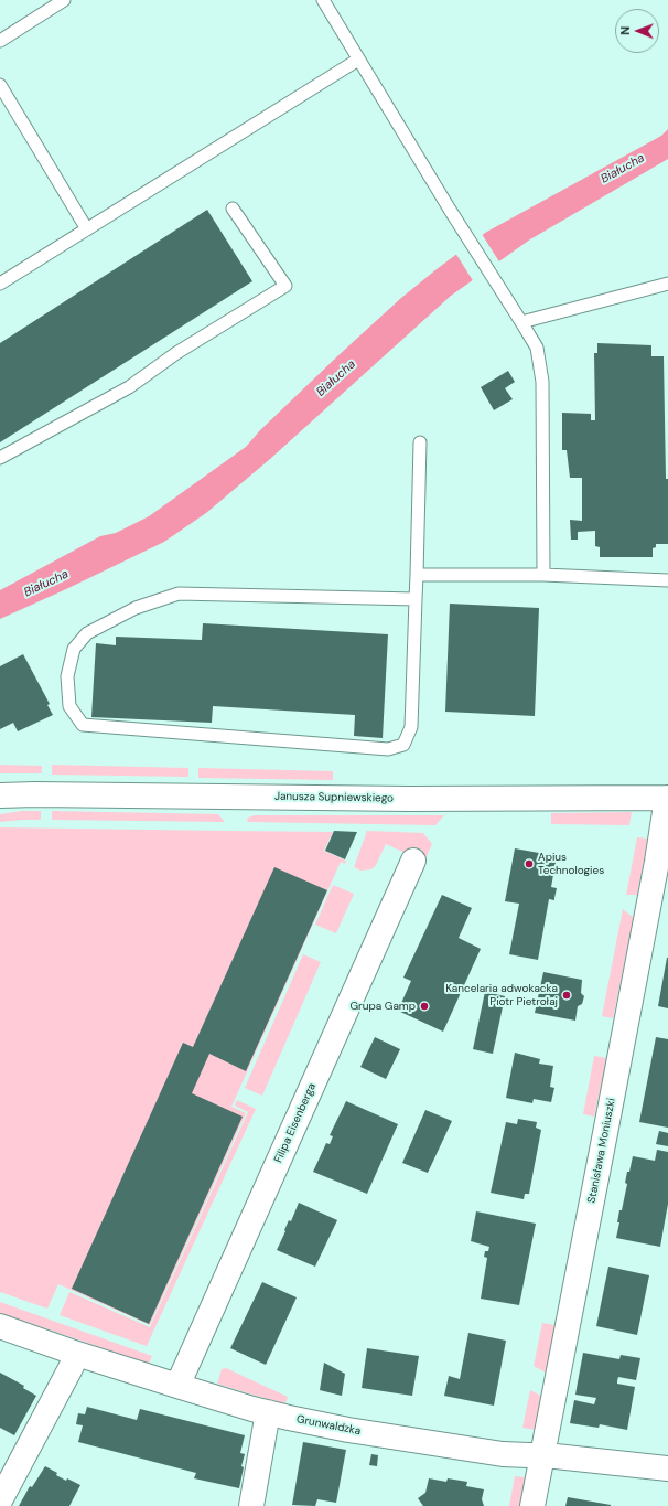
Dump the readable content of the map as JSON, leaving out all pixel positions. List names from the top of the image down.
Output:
{
  "streets": {
    "street": [
      "Janusza Supniewskiego",
      "Filipa Eisenberga",
      "Stanisława Moniuszki",
      "Grunwaldzka"
    ]
  },
  "crossings": [
    ["Janusza Supniewskiego", "Stanisława Moniuszki"],
    ["Filipa Eisenberga", "Grunwaldzka"],
    ["Stanisława Moniuszki", "Grunwaldzka"]
  ],
  "water": ["Białucha"],
  "places": ["Apius Technologies", "Kancelaria adwokacka Piotr Pietrołaj", "Grupa Gamp"],
  "north": "left"
}
